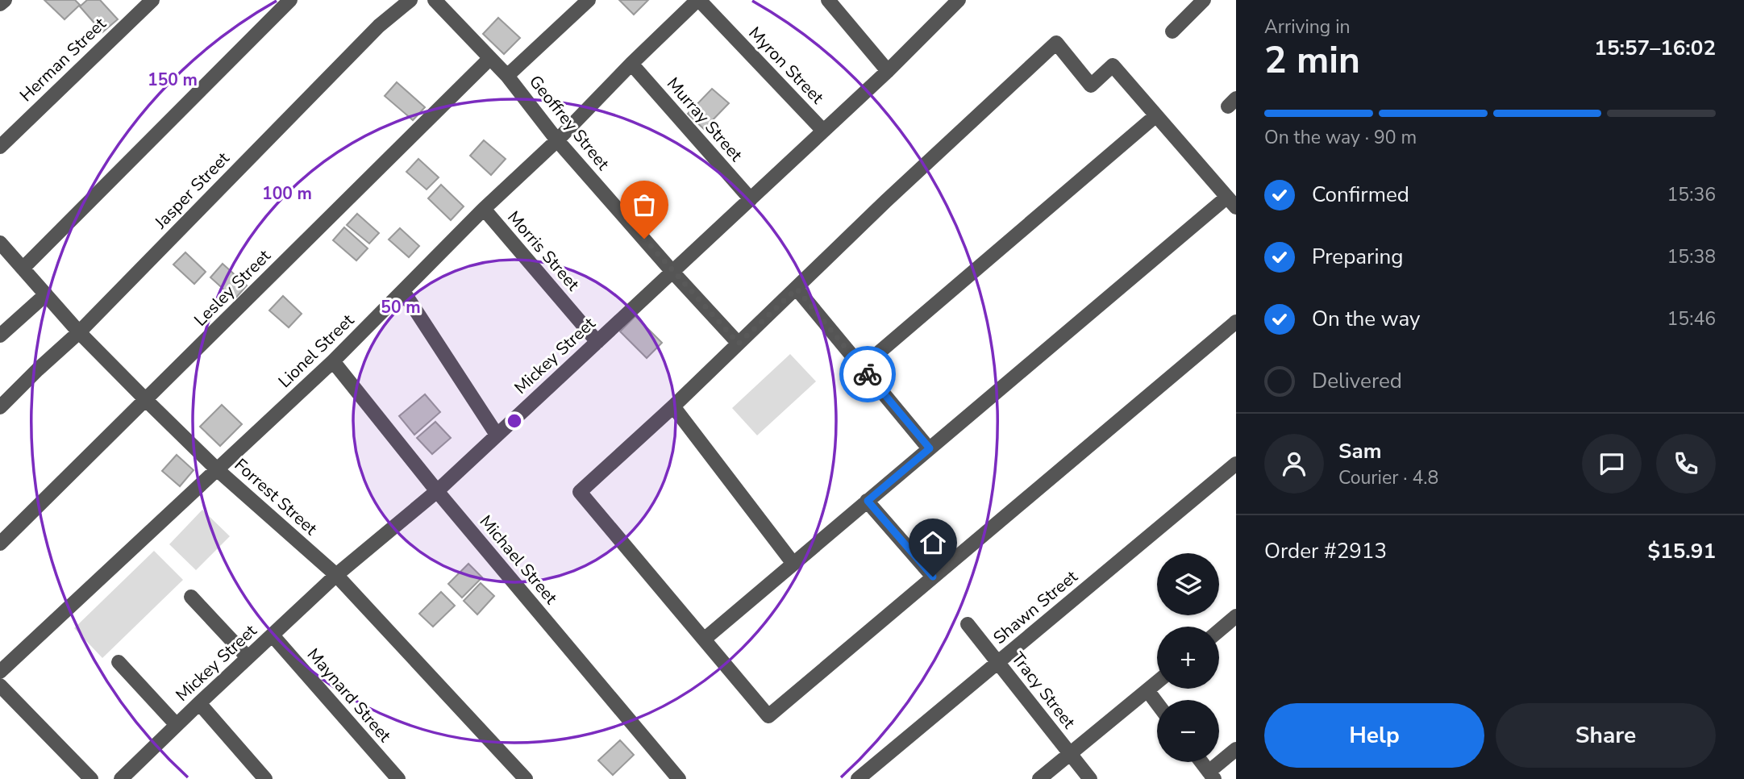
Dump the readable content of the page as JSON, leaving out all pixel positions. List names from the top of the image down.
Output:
{
  "streets": {
    "street": [
      "Herman Street",
      "Myron Street",
      "Murray Street",
      "Geoffrey Street",
      "Jasper Street",
      "Morris Street",
      "Lesley Street",
      "Lionel Street",
      "Mickey Street",
      "Forrest Street",
      "Michael Street",
      "Shawn Street",
      "Tracy Street",
      "Maynard Street"
    ]
  },
  "crossings": [
    ["Myron Street", "Lionel Street"],
    ["Myron Street", "Mickey Street"],
    ["Murray Street", "Lionel Street"],
    ["Murray Street", "Mickey Street"],
    ["Geoffrey Street", "Lesley Street"],
    ["Geoffrey Street", "Lionel Street"],
    ["Geoffrey Street", "Mickey Street"],
    ["Jasper Street", "Forrest Street"],
    ["Morris Street", "Lionel Street"],
    ["Morris Street", "Mickey Street"],
    ["Lesley Street", "Forrest Street"],
    ["Lionel Street", "Forrest Street"],
    ["Lionel Street", "Michael Street"],
    ["Mickey Street", "Forrest Street"],
    ["Mickey Street", "Michael Street"],
    ["Mickey Street", "Maynard Street"],
    ["Shawn Street", "Tracy Street"]
  ],
  "page": {
    "heading": ["2 min", "Arriving in", "15:57–16:02"],
    "panel": [
      "Sam",
      "Courier · 4.8",
      "Order #2913",
      "$15.91"
    ],
    "bar": "On the way · 90 m",
    "list": [
      ["Confirmed", "15:36"],
      ["Preparing", "15:38"],
      ["On the way", "15:46"],
      "Delivered"
    ],
    "map_buttons": ["+", "−"],
    "buttons": ["Help", "Share"]
  },
  "rings": ["150 m", "100 m", "50 m"]
}
